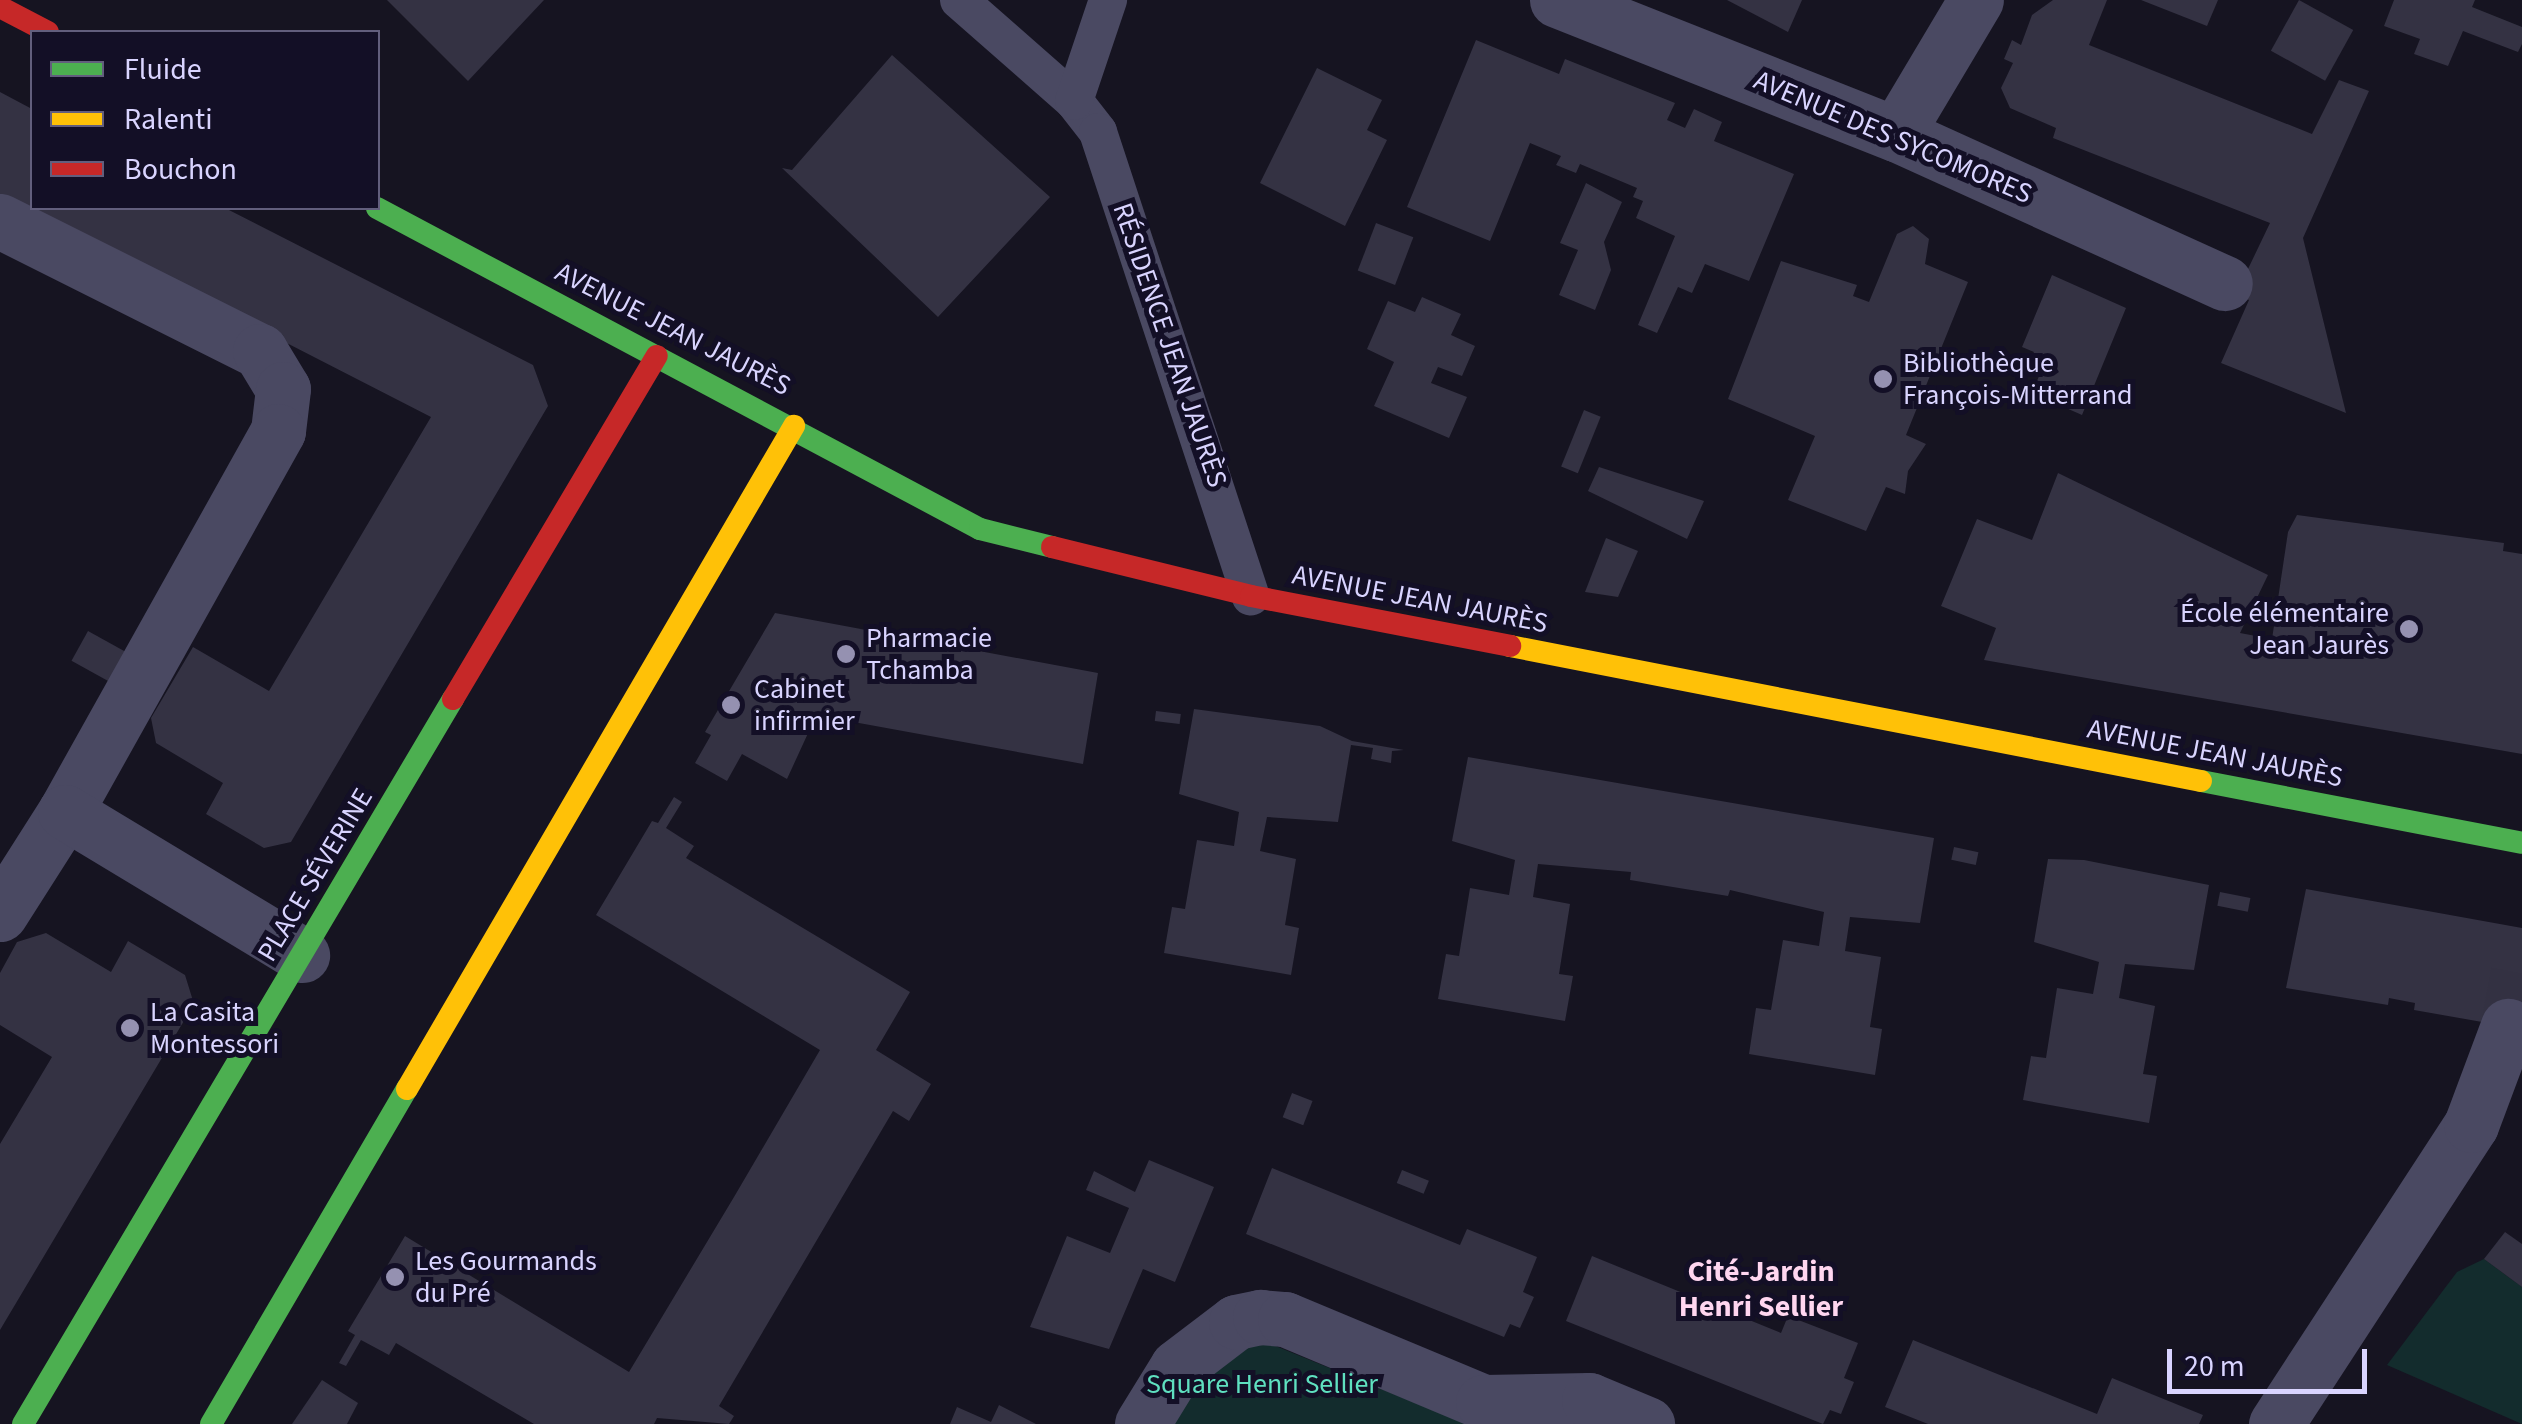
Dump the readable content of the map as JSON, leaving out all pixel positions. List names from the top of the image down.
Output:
{
  "streets": {
    "street": ["AVENUE DES SYCOMORES", "AVENUE JEAN JAURÈS", "PLACE SÉVERINE"],
    "lane": ["RÉSIDENCE JEAN JAURÈS"]
  },
  "crossings": [
    ["AVENUE JEAN JAURÈS", "RÉSIDENCE JEAN JAURÈS"],
    ["AVENUE JEAN JAURÈS", "PLACE SÉVERINE"]
  ],
  "districts": ["Cité-Jardin Henri Sellier"],
  "parks": ["Square Henri Sellier"],
  "places": [
    "Bibliothèque François-Mitterrand",
    "École élémentaire Jean Jaurès",
    "Pharmacie Tchamba",
    "Cabinet infirmier",
    "La Casita Montessori",
    "Les Gourmands du Pré"
  ],
  "legend": ["Fluide", "Ralenti", "Bouchon"],
  "scale_bar": "20 m"
}
